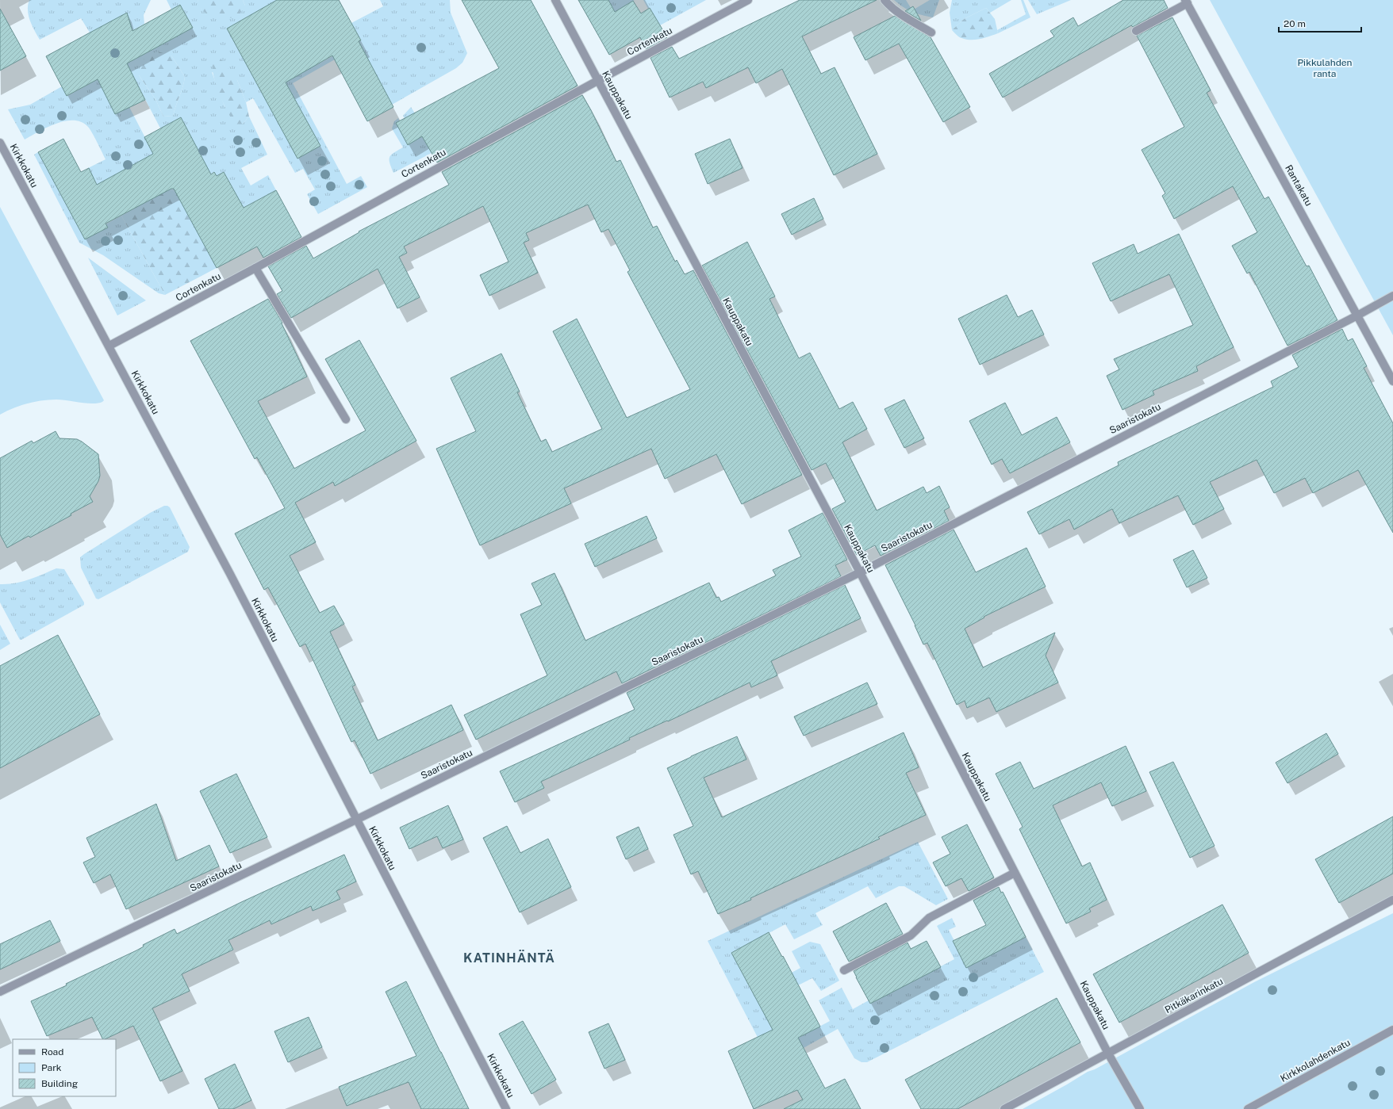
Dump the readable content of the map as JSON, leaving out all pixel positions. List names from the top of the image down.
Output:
{
  "streets": {
    "street": [
      "Cortenkatu",
      "Kauppakatu",
      "Kirkkokatu",
      "Rantakatu",
      "Saaristokatu",
      "Pitkäkarinkatu",
      "Kirkkolahdenkatu"
    ]
  },
  "crossings": [
    ["Cortenkatu", "Kauppakatu"],
    ["Cortenkatu", "Kirkkokatu"],
    ["Kauppakatu", "Saaristokatu"],
    ["Kauppakatu", "Pitkäkarinkatu"],
    ["Kirkkokatu", "Saaristokatu"],
    ["Rantakatu", "Saaristokatu"]
  ],
  "districts": ["KATINHÄNTÄ"],
  "parks": ["Pikkulahden ranta"],
  "legend": ["Road", "Park", "Building"],
  "scale_bar": "20 m"
}
